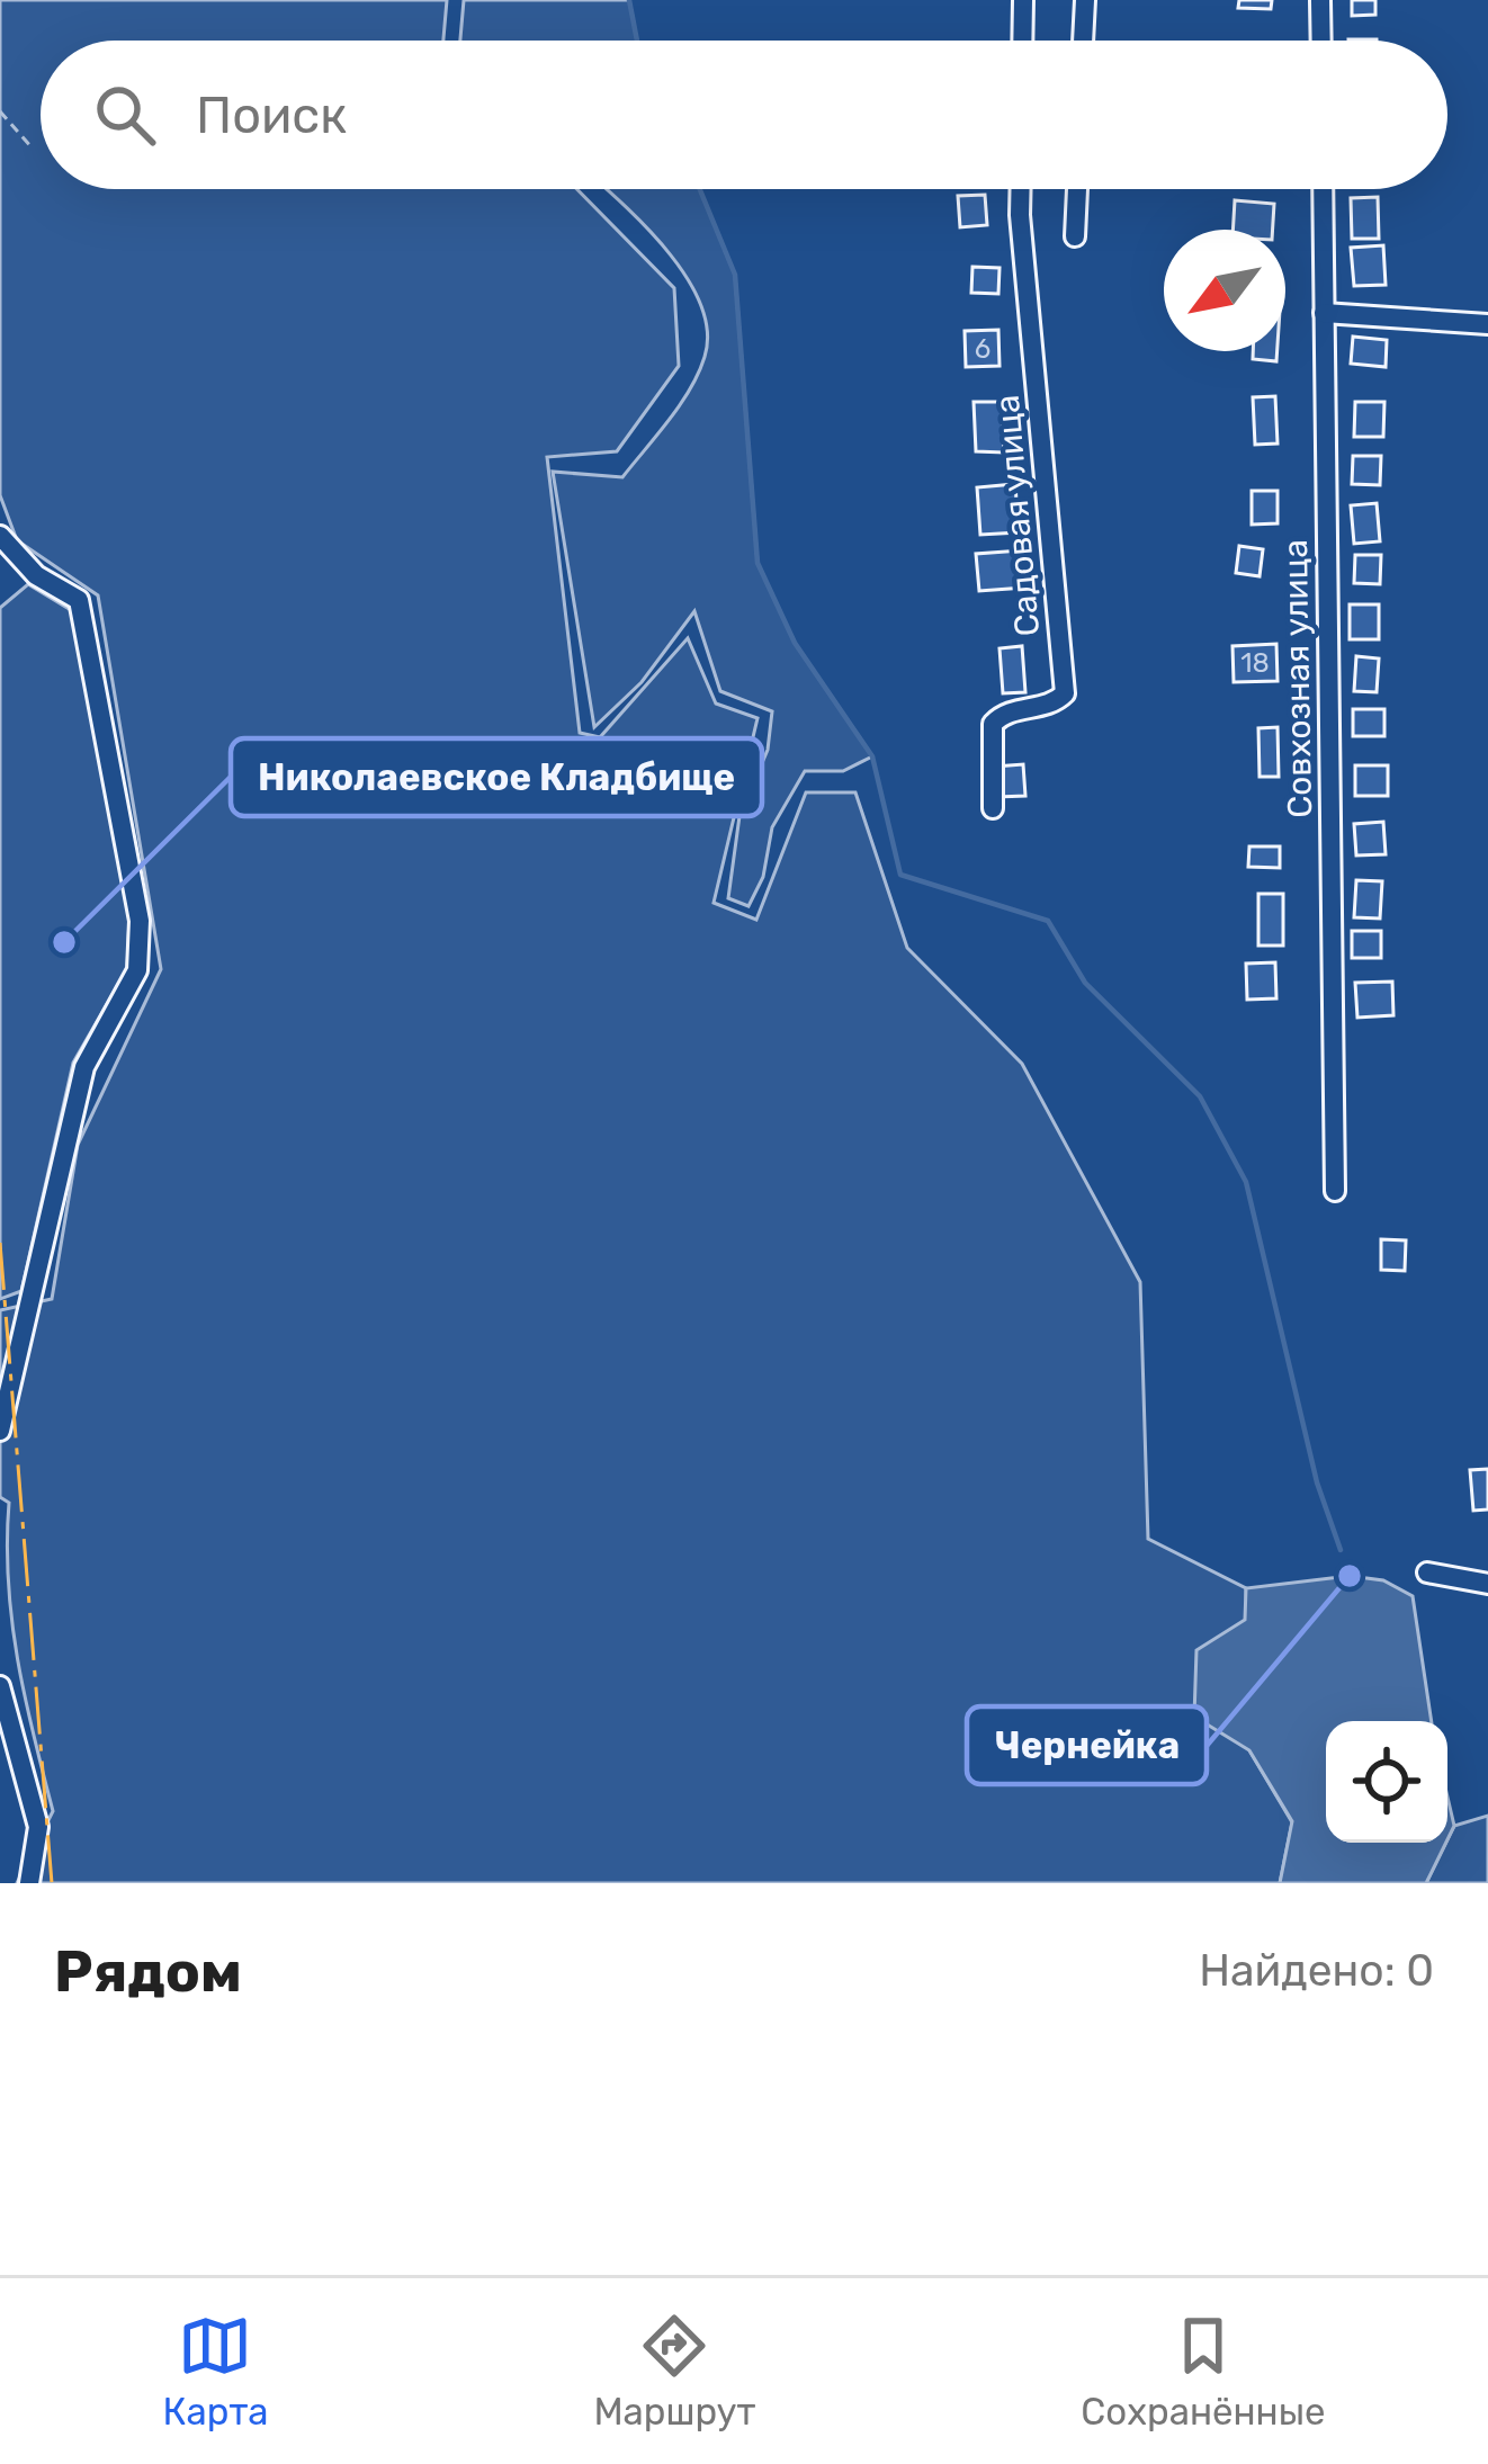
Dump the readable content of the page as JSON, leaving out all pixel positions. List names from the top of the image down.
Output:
{
  "streets": {
    "street": ["Садовая улица", "Совхозная улица"]
  },
  "places": ["Николаевское Кладбище", "Чернейка"],
  "house_numbers": ["6", "18"],
  "north": "bottom left",
  "page": {
    "search": "Поиск",
    "heading": ["Рядом", "Найдено: 0"],
    "nav": ["Карта", "Маршрут", "Сохранённые"]
  }
}
